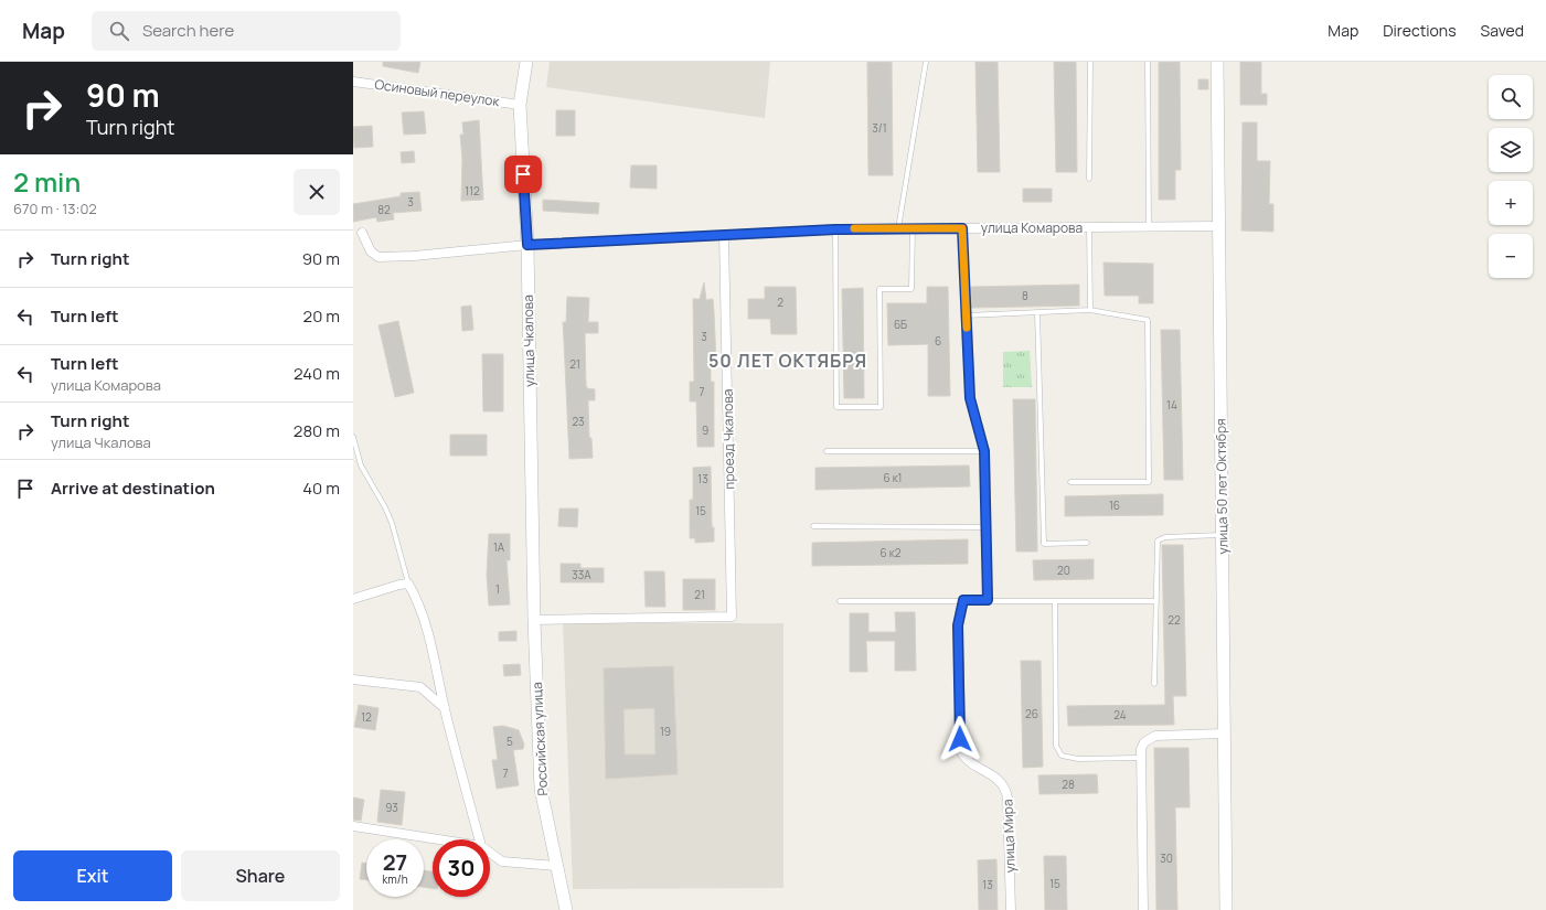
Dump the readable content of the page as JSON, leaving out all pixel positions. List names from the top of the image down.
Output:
{
  "streets": {
    "street": [
      "Осиновый переулок",
      "улица Комарова",
      "улица Чкалова",
      "проезд Чкалова",
      "улица 50 лет Октября",
      "Российская улица",
      "улица Мира"
    ]
  },
  "crossings": [
    ["Осиновый переулок", "улица Чкалова"],
    ["улица Комарова", "улица Чкалова"],
    ["улица Комарова", "проезд Чкалова"],
    ["улица Комарова", "улица 50 лет Октября"],
    ["улица Чкалова", "проезд Чкалова"],
    ["улица Чкалова", "Российская улица"],
    ["проезд Чкалова", "Российская улица"]
  ],
  "districts": ["50 ЛЕТ ОКТЯБРЯ"],
  "house_numbers": [
    "3/1",
    "112",
    "3",
    "82",
    "8",
    "2",
    "6Б",
    "3",
    "6",
    "21",
    "7",
    "14",
    "23",
    "9",
    "6 к1",
    "13",
    "16",
    "15",
    "1А",
    "6 к2",
    "20",
    "33А",
    "1",
    "21",
    "22",
    "26",
    "24",
    "12",
    "19",
    "5",
    "7",
    "28",
    "93",
    "30",
    "15",
    "13"
  ],
  "page": {
    "header": "Map",
    "search": "Search here",
    "nav": ["Map", "Directions", "Saved"],
    "turn": ["90 m", "Turn right"],
    "map_buttons": ["+", "−"],
    "heading": ["2 min", "670 m · 13:02"],
    "list": [
      {
        "name": "Turn right",
        "value": "90 m"
      },
      {
        "name": "Turn left",
        "value": "20 m"
      },
      {
        "name": "Turn left",
        "note": "улица Комарова",
        "value": "240 m"
      },
      {
        "name": "Turn right",
        "note": "улица Чкалова",
        "value": "280 m"
      },
      {
        "name": "Arrive at destination",
        "value": "40 m"
      }
    ],
    "speed": "27 km/h",
    "limit": "30",
    "buttons": ["Exit", "Share"]
  }
}
